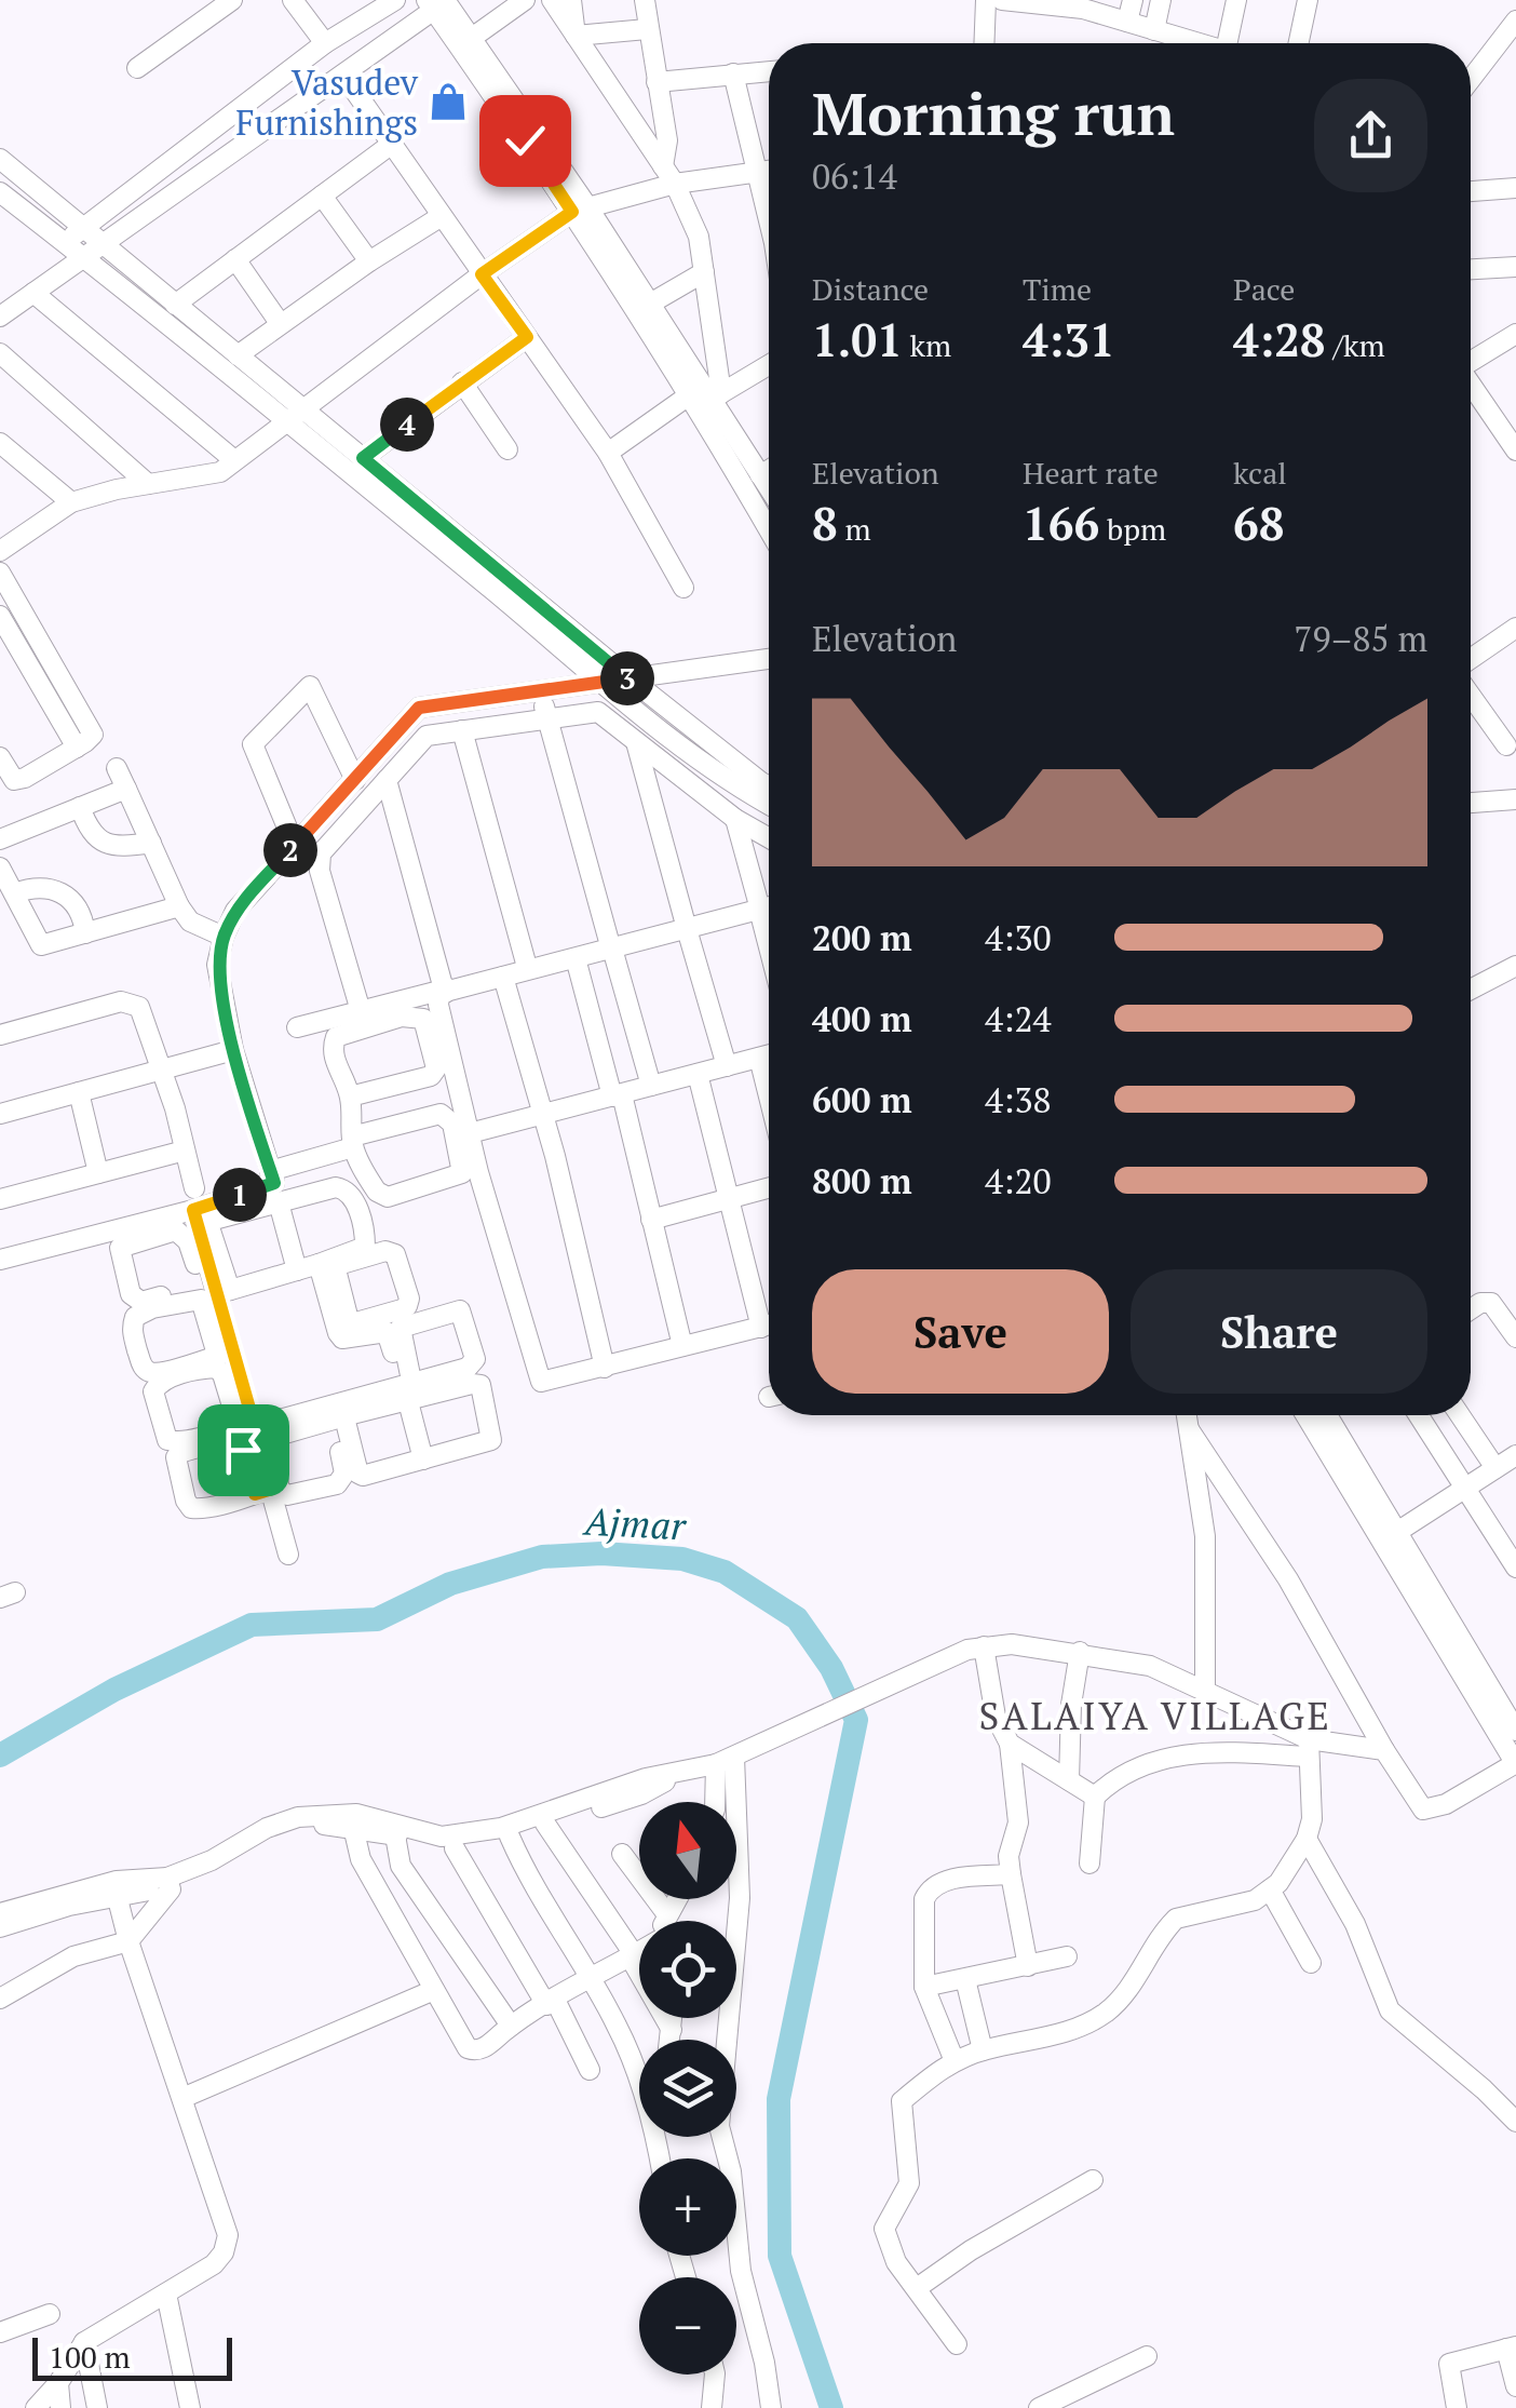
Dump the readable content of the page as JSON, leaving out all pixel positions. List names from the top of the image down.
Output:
{
  "districts": ["SALAIYA VILLAGE"],
  "water": ["Ajmar"],
  "places": {
    "shop": ["Vasudev Furnishings"]
  },
  "scale_bar": "100 m",
  "north": "top",
  "page": {
    "heading": ["Morning run", "06:14"],
    "stats": [
      ["Distance", "1.01 km"],
      ["Time", "4:31"],
      ["Pace", "4:28 /km"],
      ["Elevation", "8 m"],
      ["Heart rate", "166 bpm"],
      ["kcal", "68"]
    ],
    "pins": [
      "4",
      "3",
      "2",
      "1"
    ],
    "chart": ["Elevation", "79–85 m"],
    "list": [
      {
        "name": "200 m",
        "note": "4:30"
      },
      {
        "name": "400 m",
        "note": "4:24"
      },
      {
        "name": "600 m",
        "note": "4:38"
      },
      {
        "name": "800 m",
        "note": "4:20"
      }
    ],
    "buttons": ["Save", "Share"],
    "map_buttons": ["+", "−"],
    "scale": "100 m"
  }
}
